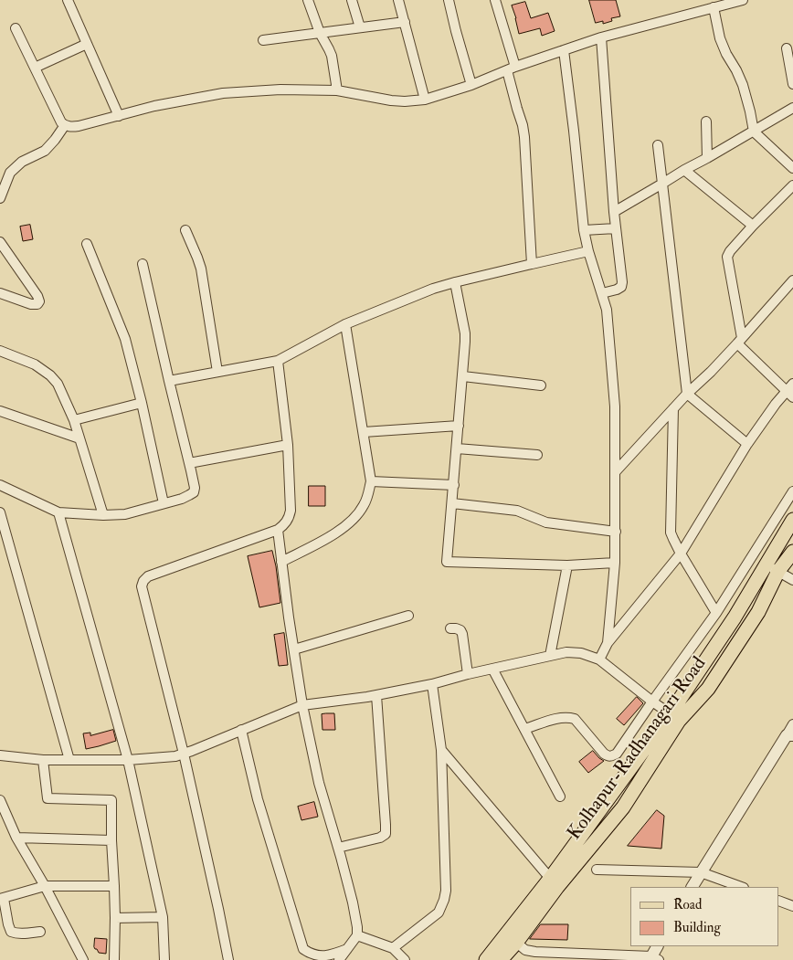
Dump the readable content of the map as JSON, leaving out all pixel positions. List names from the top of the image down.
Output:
{
  "streets": {
    "main road": ["Kolhapur-Radhanagari Road"]
  },
  "legend": ["Road", "Building"]
}
